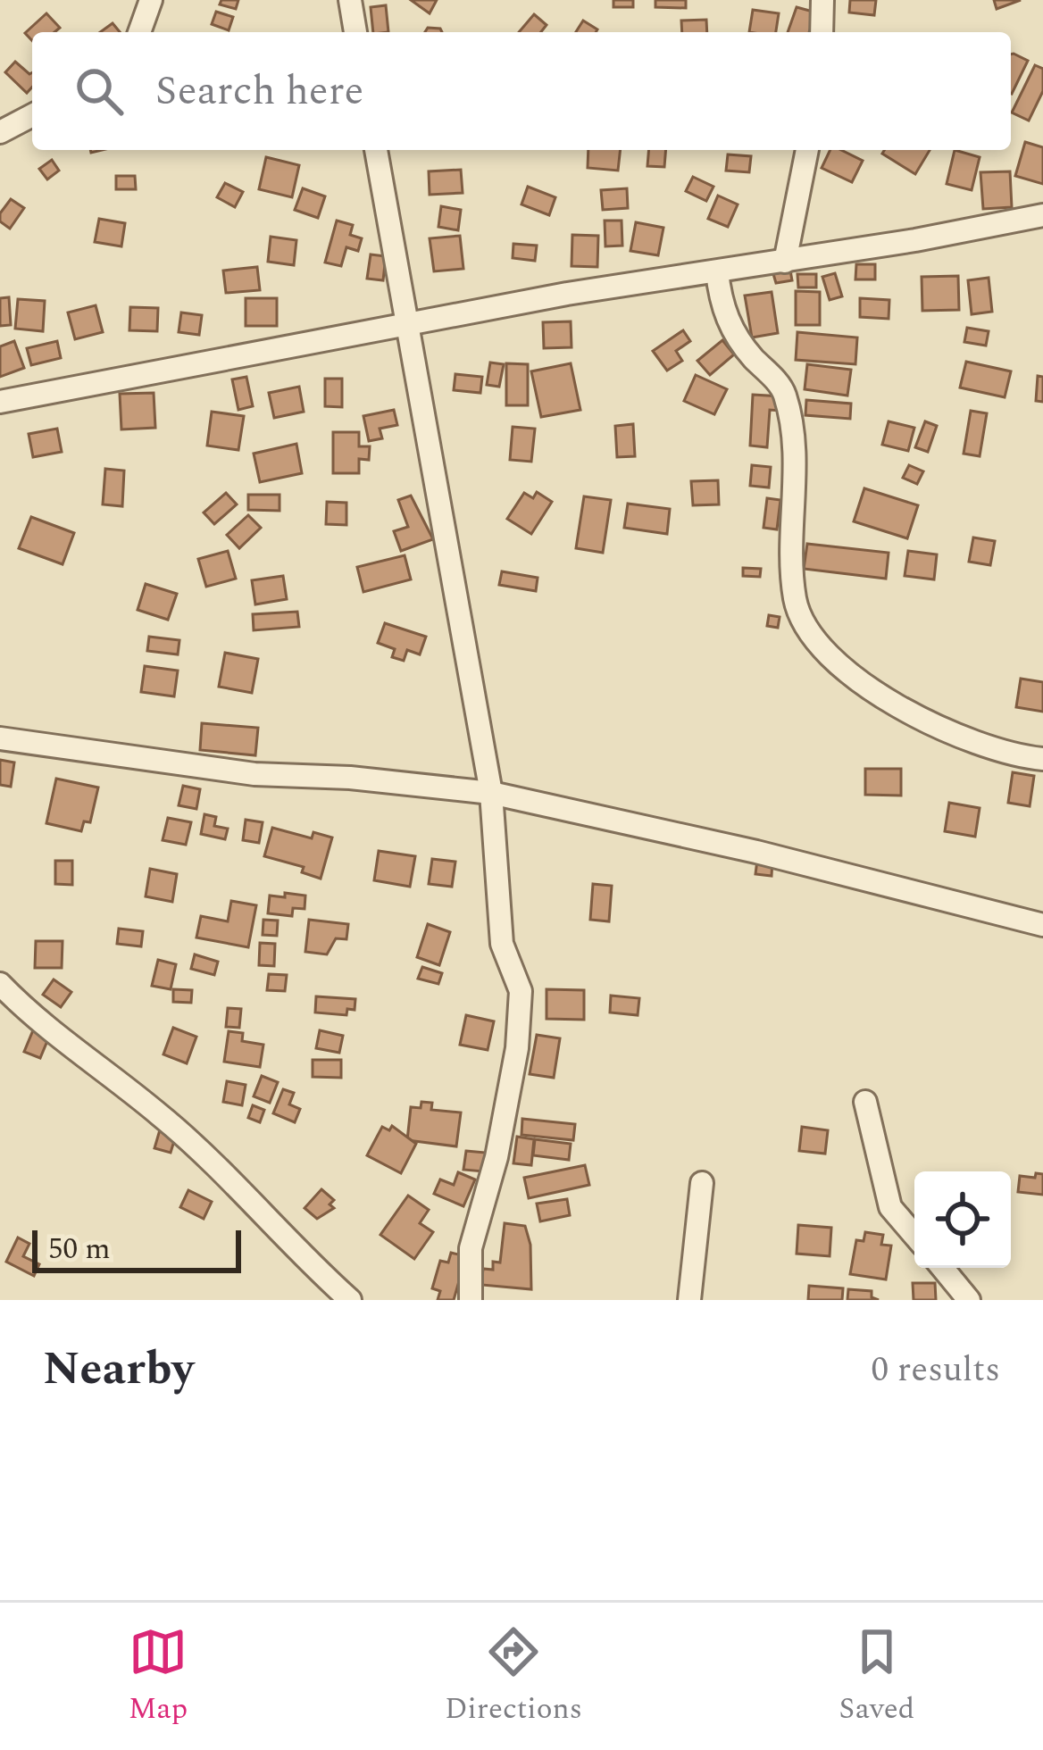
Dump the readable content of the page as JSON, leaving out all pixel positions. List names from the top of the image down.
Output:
{
  "scale_bar": "50 m",
  "page": {
    "search": "Search here",
    "scale": "50 m",
    "heading": ["Nearby", "0 results"],
    "nav": ["Map", "Directions", "Saved"]
  }
}
